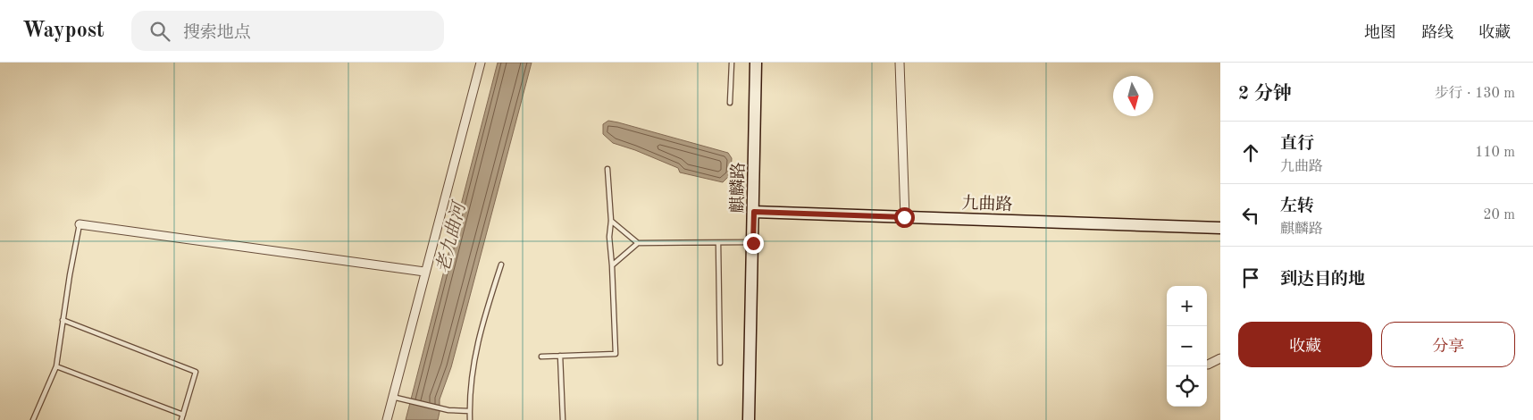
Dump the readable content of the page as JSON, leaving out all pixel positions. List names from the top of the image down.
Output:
{
  "streets": {
    "street": ["麒麟路", "九曲路"]
  },
  "crossings": [
    ["麒麟路", "九曲路"]
  ],
  "water": ["老九曲河"],
  "north": "bottom",
  "page": {
    "header": "Waypost",
    "search": "搜索地点",
    "nav": ["地图", "路线", "收藏"],
    "heading": ["2 分钟", "步行 · 130 m"],
    "list": [
      ["直行", "九曲路", "110 m"],
      ["左转", "麒麟路", "20 m"],
      "到达目的地"
    ],
    "map_buttons": ["+", "−"],
    "buttons": ["收藏", "分享"]
  }
}
